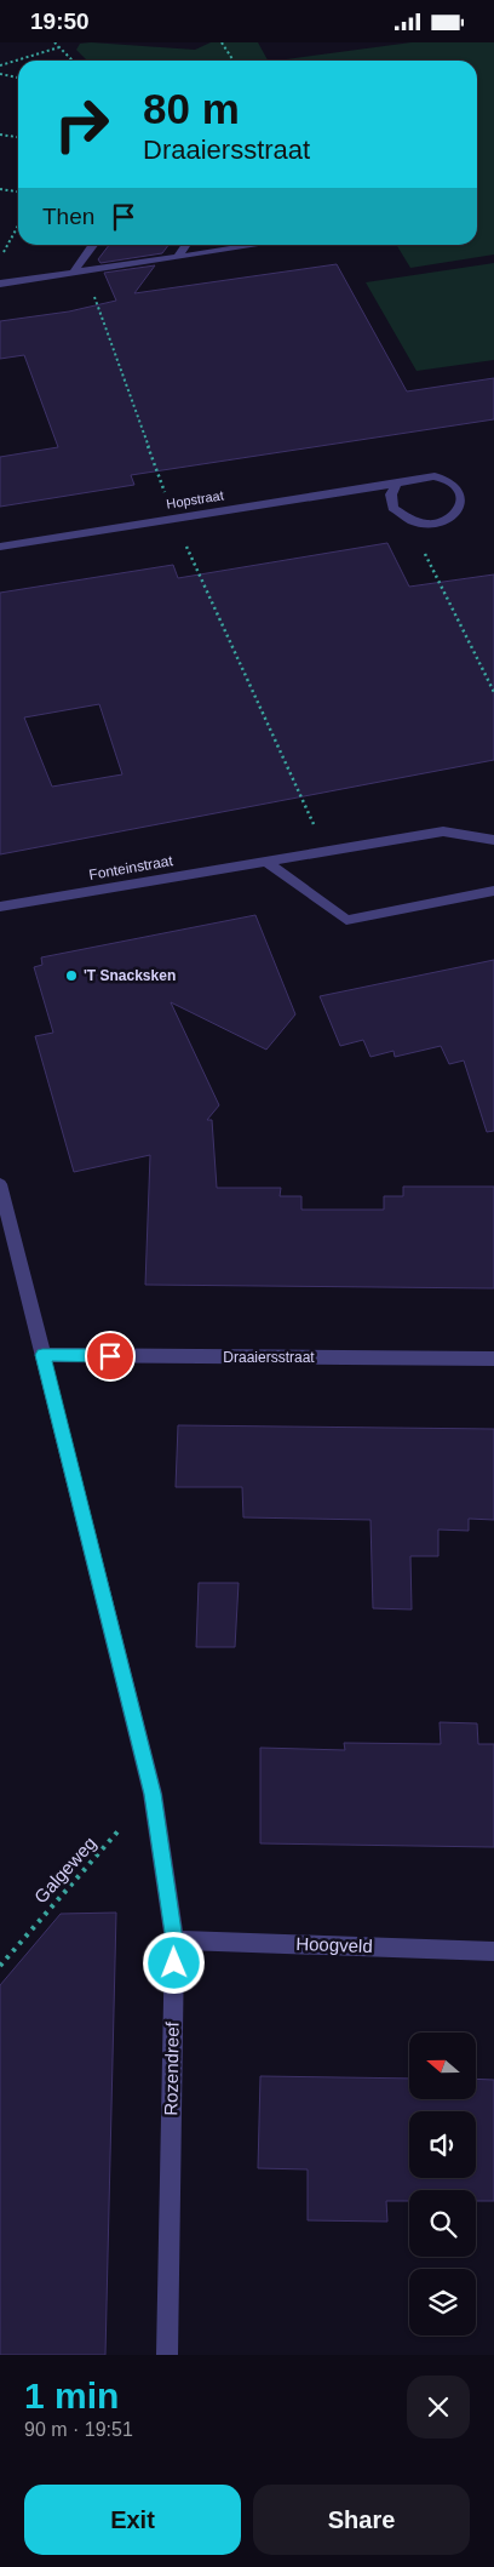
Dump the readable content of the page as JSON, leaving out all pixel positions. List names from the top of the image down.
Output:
{
  "streets": {
    "street": [
      "Hopstraat",
      "Fonteinstraat",
      "Draaiersstraat",
      "Hoogveld",
      "Rozendreef"
    ],
    "path": ["Galgeweg"]
  },
  "crossings": [
    ["Draaiersstraat", "Rozendreef"],
    ["Galgeweg", "Rozendreef"],
    ["Hoogveld", "Rozendreef"]
  ],
  "places": ["'T Snacksken"],
  "north": "left",
  "page": {
    "status": "19:50",
    "turn": ["80 m", "Draaiersstraat"],
    "then": "Then",
    "heading": ["1 min", "90 m · 19:51"],
    "buttons": ["Exit", "Share"]
  }
}
